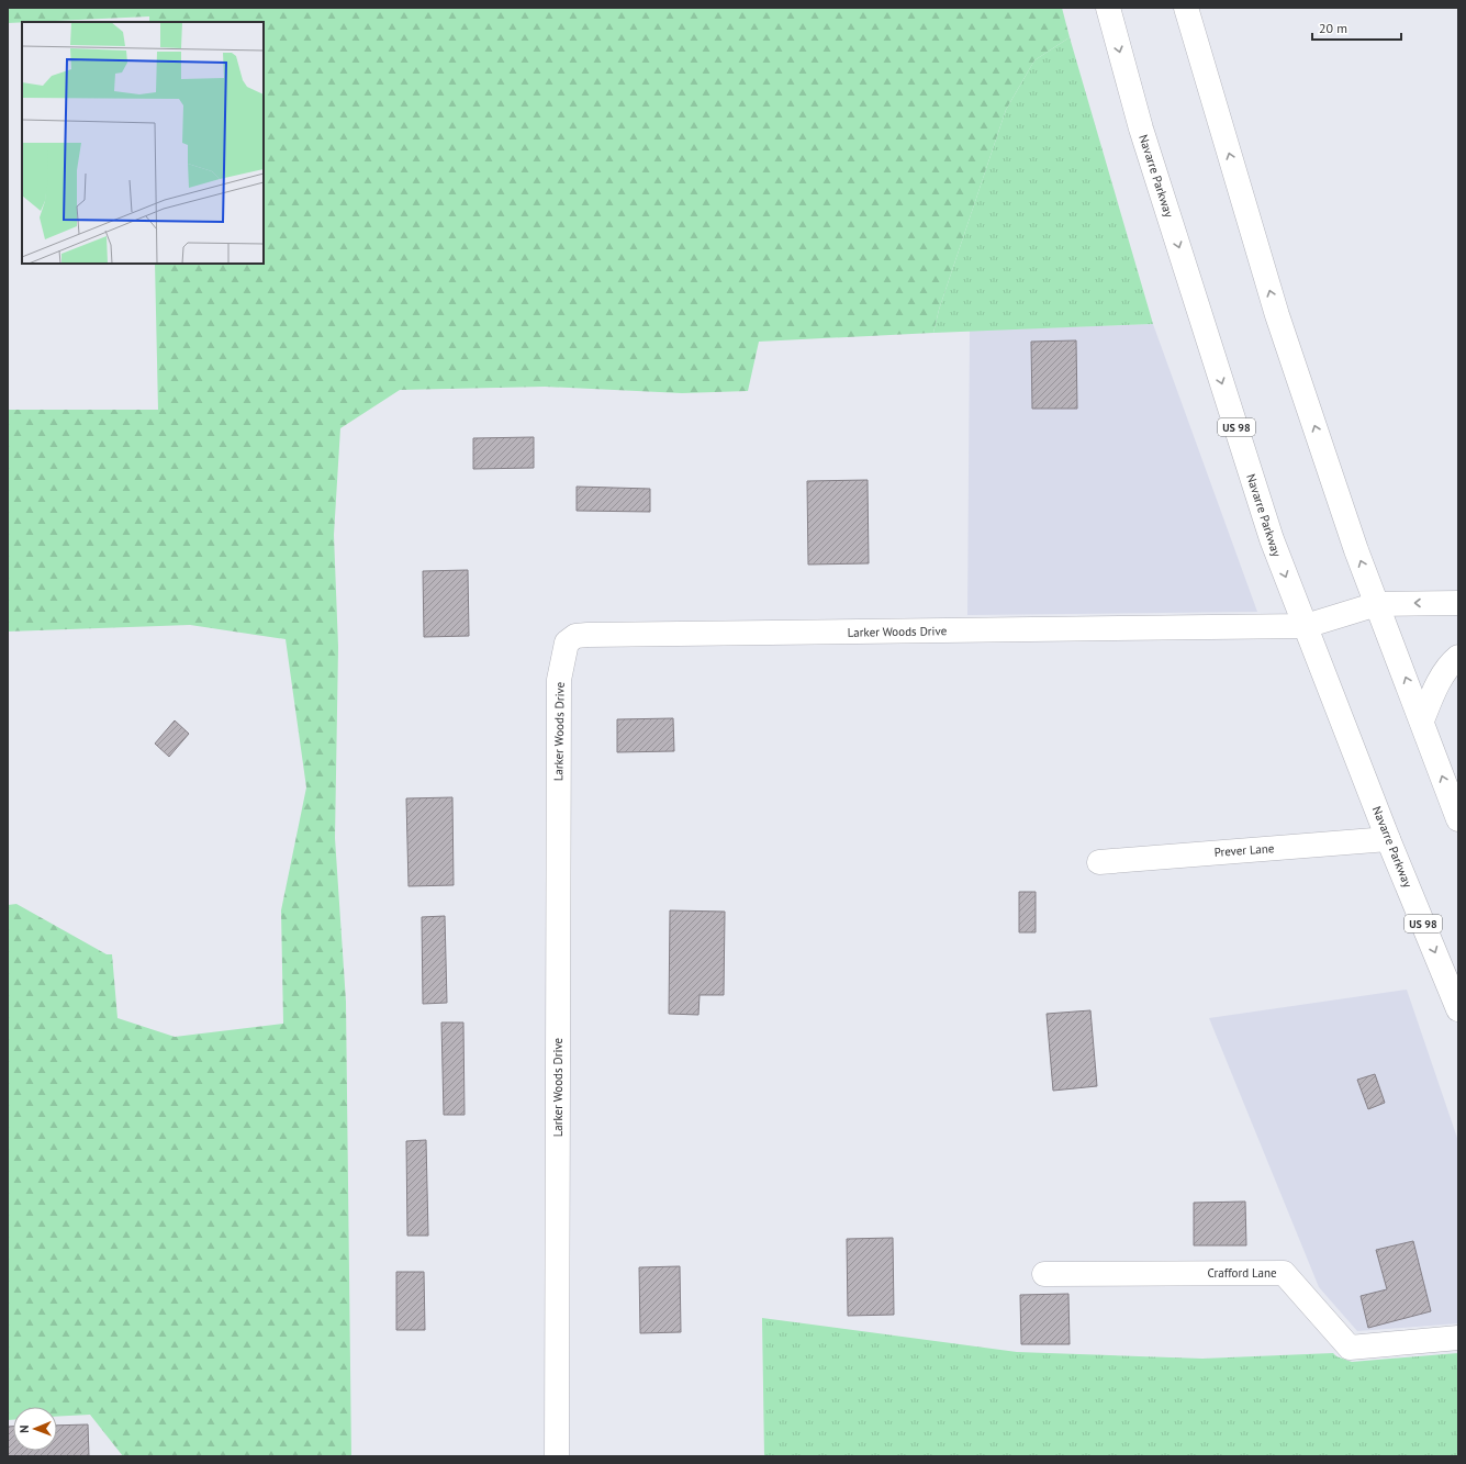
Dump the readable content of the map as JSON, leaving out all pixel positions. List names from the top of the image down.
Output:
{
  "streets": {
    "main road": [
      "Navarre Parkway",
      "US 98",
      "Larker Woods Drive",
      "Prever Lane",
      "Crafford Lane"
    ]
  },
  "crossings": [
    ["Navarre Parkway", "Larker Woods Drive"],
    ["Navarre Parkway", "Prever Lane"]
  ],
  "scale_bar": "20 m",
  "north": "left"
}
